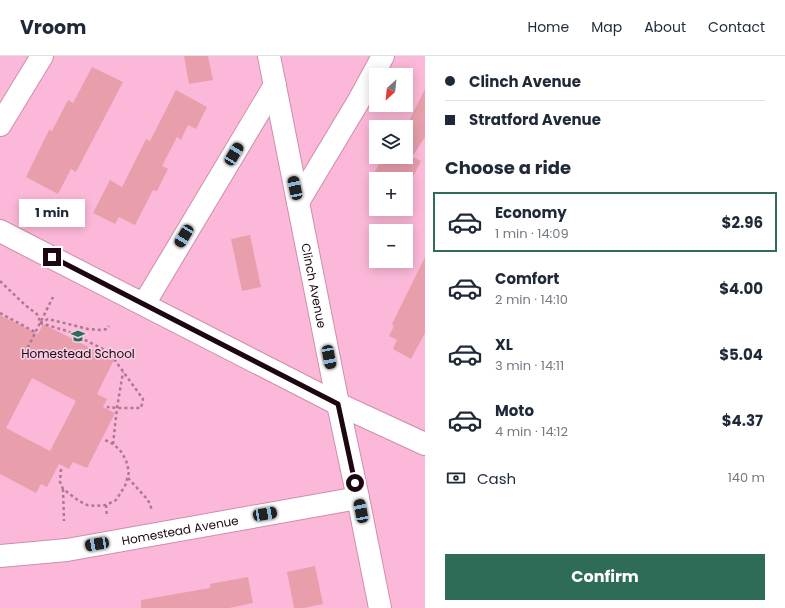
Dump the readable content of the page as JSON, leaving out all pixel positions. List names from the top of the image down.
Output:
{
  "streets": {
    "street": ["Clinch Avenue", "Homestead Avenue"]
  },
  "crossings": [
    ["Clinch Avenue", "Homestead Avenue"]
  ],
  "places": {
    "school or university": ["Homestead School"]
  },
  "north": "bottom left",
  "page": {
    "header": "Vroom",
    "nav": [
      "Home",
      "Map",
      "About",
      "Contact"
    ],
    "banner": ["Clinch Avenue", "Stratford Avenue"],
    "map_buttons": ["+", "−"],
    "heading": "Choose a ride",
    "list": [
      {
        "name": "Economy",
        "note": "1 min · 14:09",
        "value": "$2.96"
      },
      {
        "name": "Comfort",
        "note": "2 min · 14:10",
        "value": "$4.00"
      },
      {
        "name": "XL",
        "note": "3 min · 14:11",
        "value": "$5.04"
      },
      {
        "name": "Moto",
        "note": "4 min · 14:12",
        "value": "$4.37"
      }
    ],
    "bubble": "1 min",
    "pay": ["Cash", "140 m"],
    "buttons": "Confirm"
  }
}
